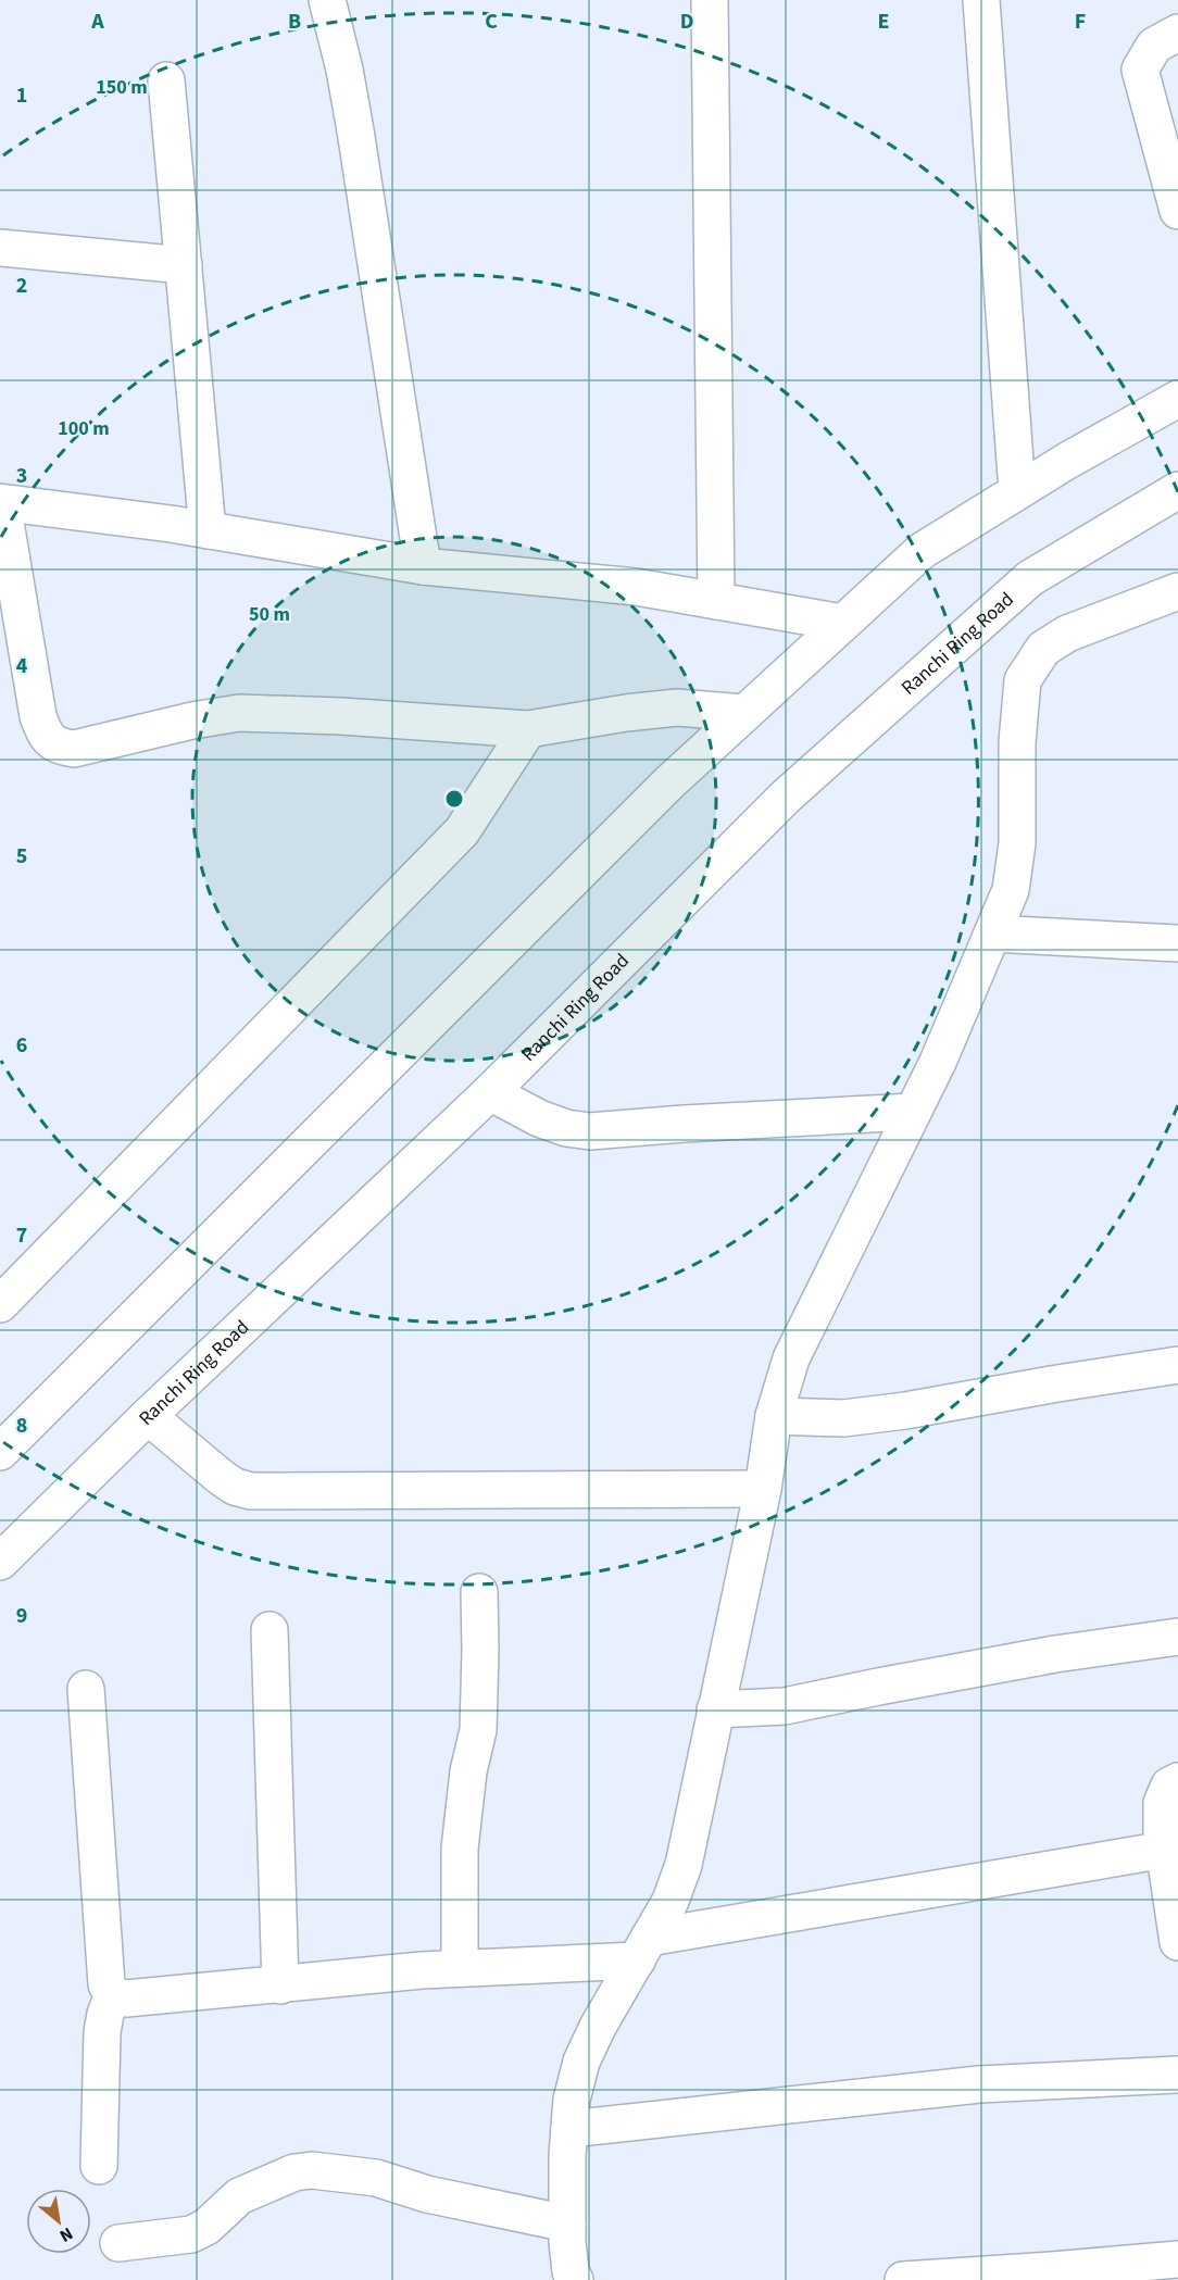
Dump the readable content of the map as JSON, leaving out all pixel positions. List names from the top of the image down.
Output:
{
  "streets": {
    "street": ["Ranchi Ring Road"]
  },
  "north": "bottom right",
  "grid": {
    "columns": [
      "A",
      "B",
      "C",
      "D",
      "E",
      "F"
    ],
    "rows": [
      "1",
      "2",
      "3",
      "4",
      "5",
      "6",
      "7",
      "8",
      "9"
    ]
  },
  "rings": ["150 m", "100 m", "50 m"]
}
